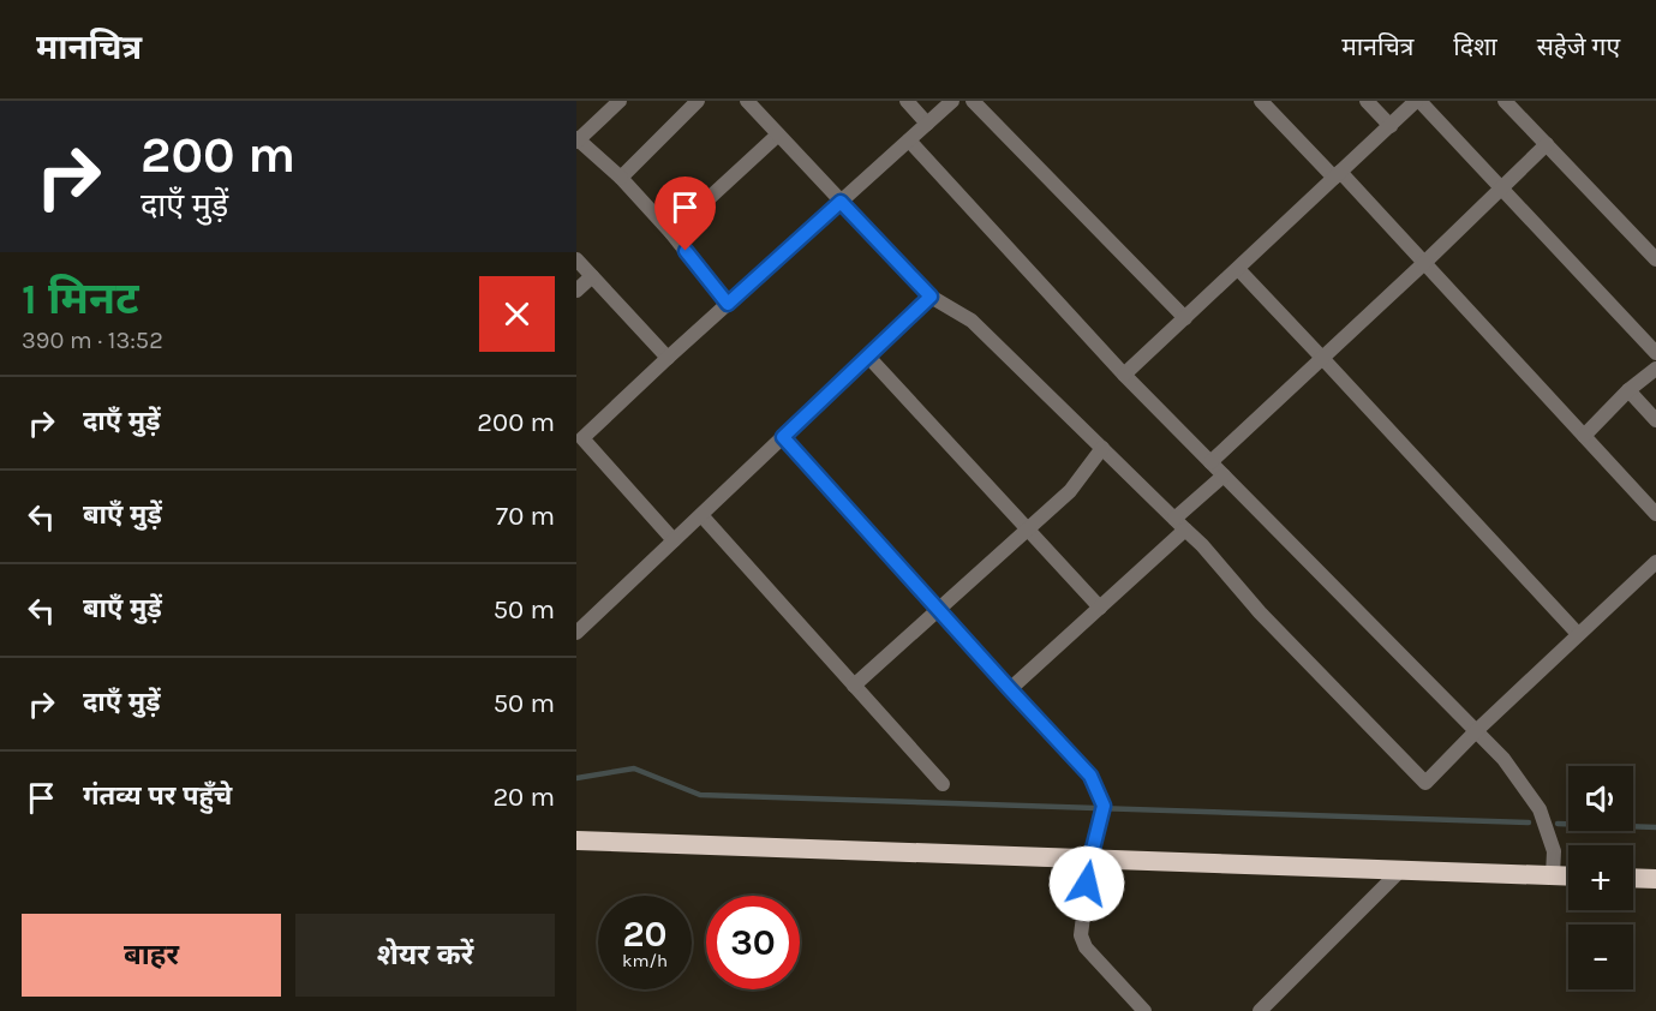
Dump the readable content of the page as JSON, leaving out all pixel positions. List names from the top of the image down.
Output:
{
  "page": {
    "header": "मानचित्र",
    "nav": ["मानचित्र", "दिशा", "सहेजे गए"],
    "turn": ["200 m", "दाएँ मुड़ें"],
    "heading": ["1 मिनट", "390 m · 13:52"],
    "list": [
      {
        "name": "दाएँ मुड़ें",
        "value": "200 m"
      },
      {
        "name": "बाएँ मुड़ें",
        "value": "70 m"
      },
      {
        "name": "बाएँ मुड़ें",
        "value": "50 m"
      },
      {
        "name": "दाएँ मुड़ें",
        "value": "50 m"
      },
      {
        "name": "गंतव्य पर पहुँचे",
        "value": "20 m"
      }
    ],
    "map_buttons": ["+", "−"],
    "speed": "20 km/h",
    "limit": "30",
    "buttons": ["बाहर", "शेयर करें"]
  }
}
